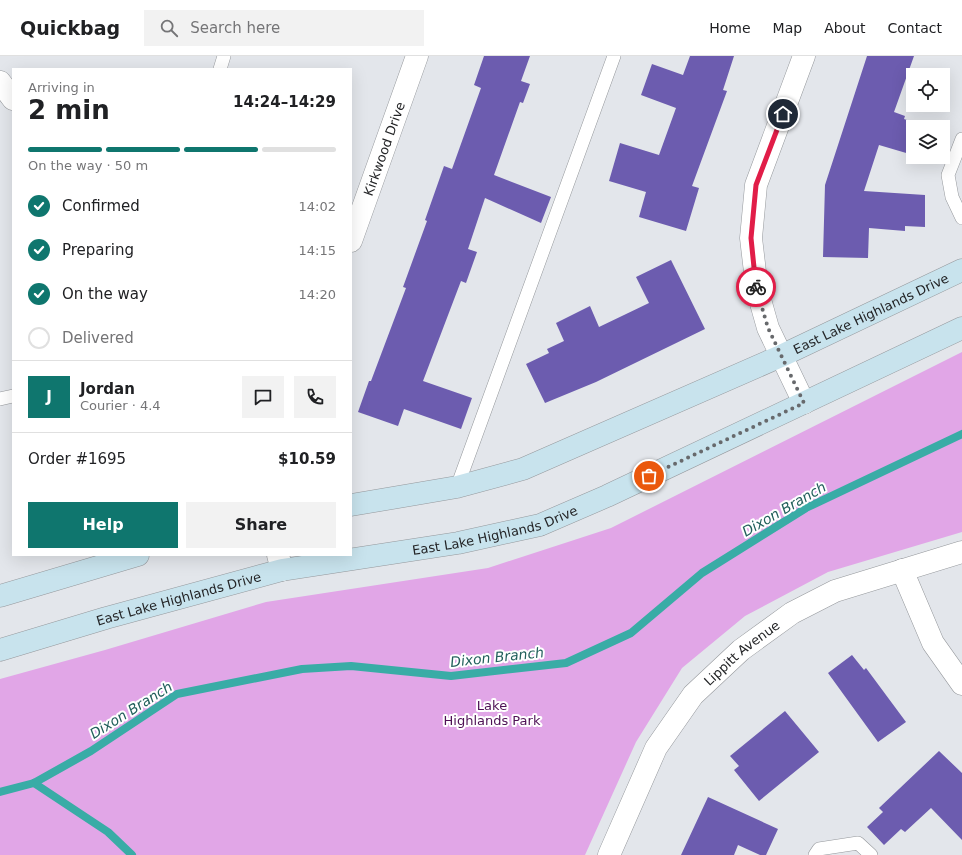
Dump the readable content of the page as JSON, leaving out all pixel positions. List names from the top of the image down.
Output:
{
  "streets": {
    "main road": ["East Lake Highlands Drive"],
    "street": ["Kirkwood Drive", "Lippitt Avenue"]
  },
  "water": ["Dixon Branch"],
  "parks": ["Lake Highlands Park"],
  "page": {
    "header": "Quickbag",
    "search": "Search here",
    "nav": [
      "Home",
      "Map",
      "About",
      "Contact"
    ],
    "heading": ["2 min", "Arriving in", "14:24–14:29"],
    "panel": [
      "Jordan",
      "Courier · 4.4",
      "Order #1695",
      "$10.59"
    ],
    "bar": "On the way · 50 m",
    "list": [
      ["Confirmed", "14:02"],
      ["Preparing", "14:15"],
      ["On the way", "14:20"],
      "Delivered"
    ],
    "round": "J",
    "buttons": ["Help", "Share"]
  }
}
